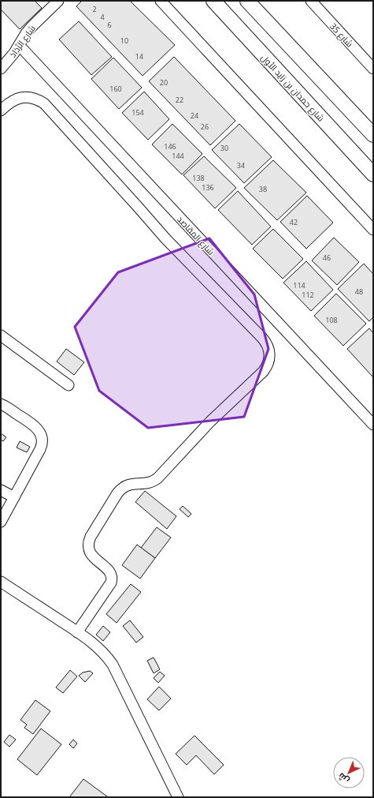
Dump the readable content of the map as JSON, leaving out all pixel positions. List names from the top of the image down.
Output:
{
  "streets": {
    "main road": ["شارع حمدان بن زايد الأول"],
    "street": ["شارع 35", "شارع الرَّذاذ", "شارع المقاصد"]
  },
  "crossings": [
    ["شارع الرَّذاذ", "شارع المقاصد"]
  ],
  "house_numbers": [
    "2",
    "4",
    "6",
    "10",
    "14",
    "20",
    "160",
    "22",
    "154",
    "24",
    "26",
    "146",
    "30",
    "144",
    "34",
    "138",
    "136",
    "38",
    "42",
    "46",
    "114",
    "48",
    "112",
    "108"
  ],
  "north": "bottom left"
}
